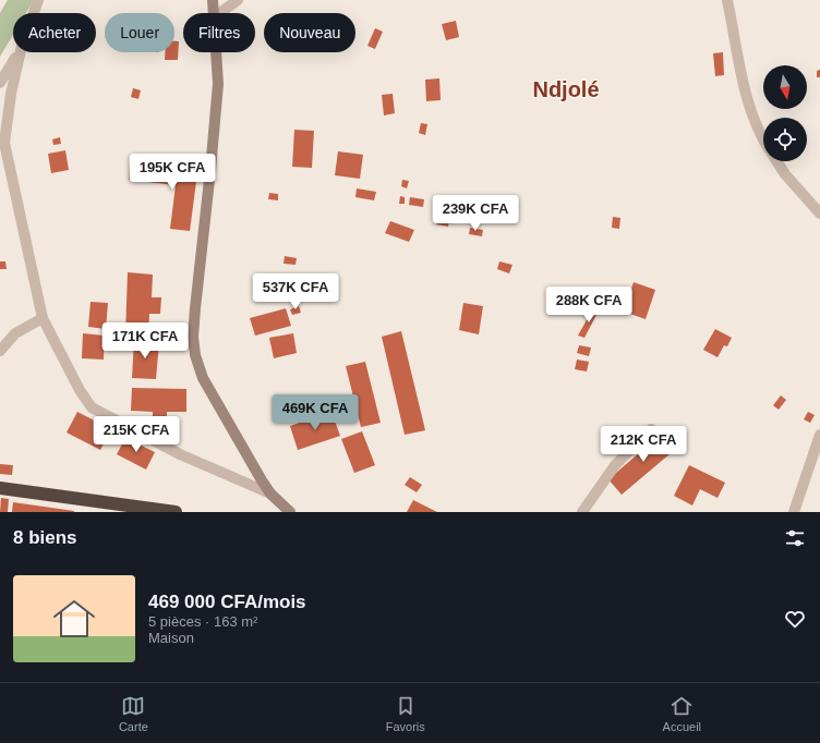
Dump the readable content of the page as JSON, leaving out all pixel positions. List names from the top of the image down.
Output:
{
  "districts": ["Ndjolé"],
  "north": "bottom",
  "page": {
    "chip": [
      "Acheter",
      "Louer",
      "Filtres",
      "Nouveau"
    ],
    "price": [
      "195K CFA",
      "239K CFA",
      "537K CFA",
      "288K CFA",
      "171K CFA",
      "469K CFA",
      "215K CFA",
      "212K CFA"
    ],
    "heading": "8 biens",
    "list": [
      {
        "name": "469 000 CFA/mois",
        "note": "5 pièces · 163 m² · Maison"
      }
    ],
    "tabs": ["Carte", "Favoris", "Accueil"]
  }
}
